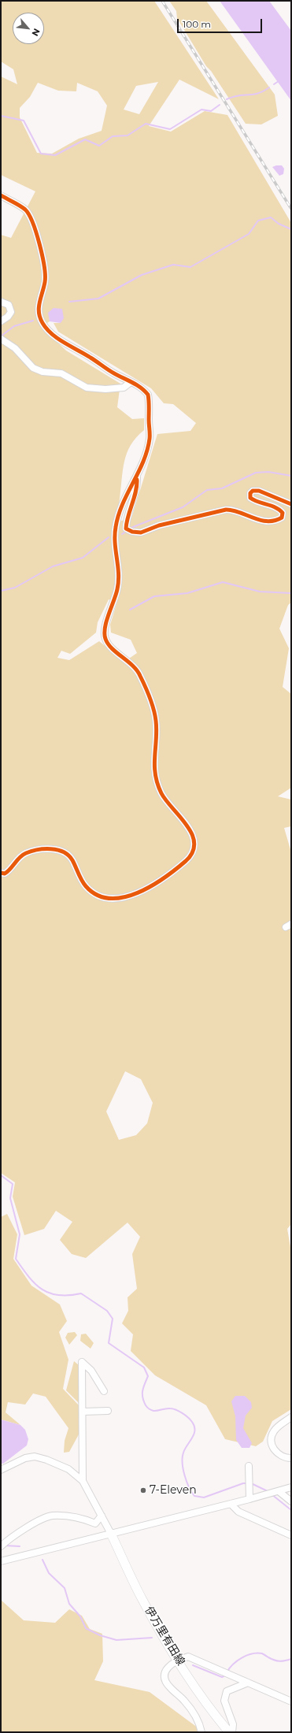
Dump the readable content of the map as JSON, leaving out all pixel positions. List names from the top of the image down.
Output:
{
  "streets": {
    "main road": ["伊万里有田線"]
  },
  "places": ["7-Eleven"],
  "scale_bar": "100 m",
  "north": "bottom right"
}
